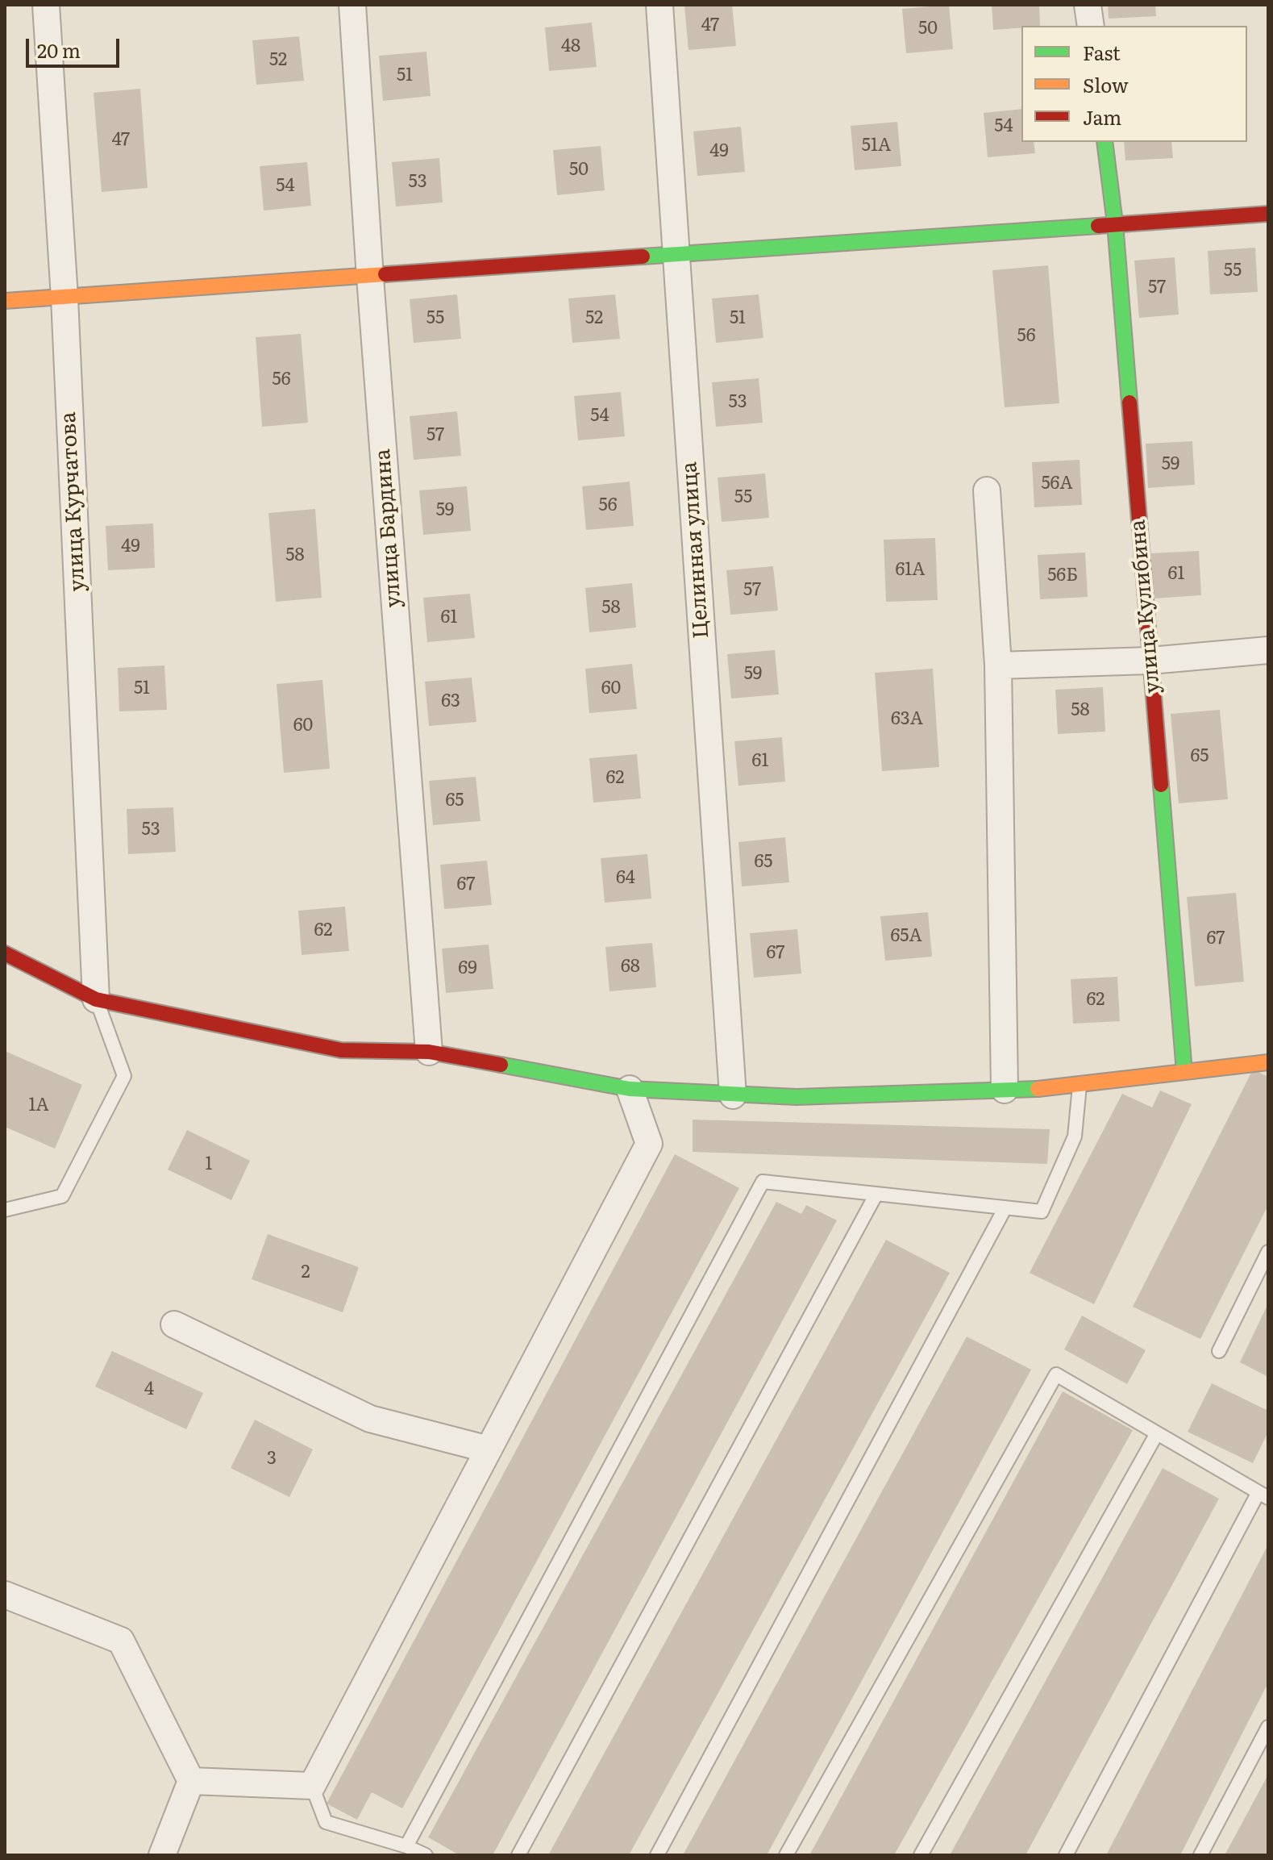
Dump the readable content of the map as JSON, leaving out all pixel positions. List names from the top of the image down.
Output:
{
  "streets": {
    "street": [
      "улица Курчатова",
      "улица Бардина",
      "Целинная улица",
      "улица Кулибина"
    ]
  },
  "house_numbers": [
    "47",
    "50",
    "48",
    "52",
    "51",
    "54",
    "47",
    "51А",
    "49",
    "50",
    "53",
    "54",
    "55",
    "57",
    "55",
    "52",
    "51",
    "56",
    "56",
    "53",
    "54",
    "57",
    "59",
    "56А",
    "55",
    "56",
    "59",
    "49",
    "58",
    "61А",
    "61",
    "56Б",
    "57",
    "58",
    "61",
    "59",
    "51",
    "60",
    "63",
    "58",
    "63А",
    "60",
    "65",
    "61",
    "62",
    "65",
    "53",
    "65",
    "64",
    "67",
    "62",
    "65А",
    "67",
    "67",
    "68",
    "69",
    "62",
    "1А",
    "1",
    "2",
    "4",
    "3"
  ],
  "legend": ["Fast", "Slow", "Jam"],
  "scale_bar": "20 m"
}
